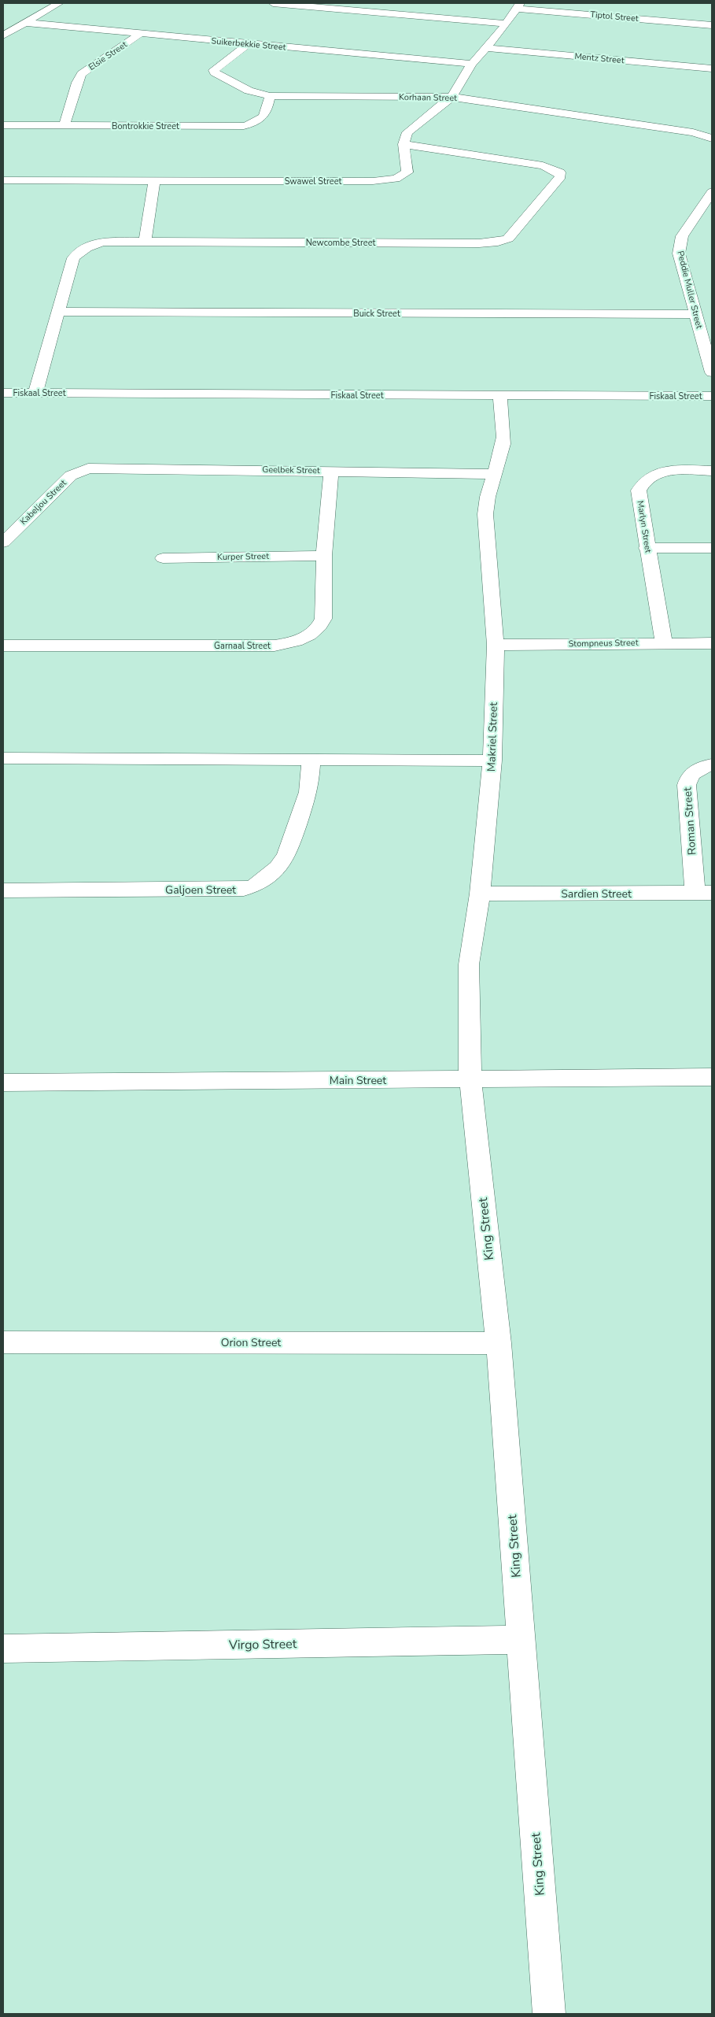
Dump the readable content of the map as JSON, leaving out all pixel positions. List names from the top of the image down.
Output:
{
  "streets": {
    "street": [
      "Tiptol Street",
      "Suikerbekkie Street",
      "Elsie Street",
      "Mentz Street",
      "Korhaan Street",
      "Bontrokkie Street",
      "Swawel Street",
      "Newcombe Street",
      "Peddie Muller Street",
      "Buick Street",
      "Fiskaal Street",
      "Geelbek Street",
      "Kabeljou Street",
      "Marlyn Street",
      "Kurper Street",
      "Stompneus Street",
      "Garnaal Street",
      "Makriel Street",
      "Roman Street",
      "Galjoen Street",
      "Sardien Street",
      "Main Street",
      "King Street",
      "Orion Street",
      "Virgo Street"
    ]
  },
  "crossings": [
    ["Suikerbekkie Street", "Elsie Street"],
    ["Suikerbekkie Street", "Korhaan Street"],
    ["Elsie Street", "Bontrokkie Street"],
    ["Korhaan Street", "Bontrokkie Street"],
    ["Swawel Street", "Newcombe Street"],
    ["Newcombe Street", "Buick Street"],
    ["Newcombe Street", "Fiskaal Street"],
    ["Peddie Muller Street", "Buick Street"],
    ["Fiskaal Street", "Makriel Street"],
    ["Geelbek Street", "Kabeljou Street"],
    ["Geelbek Street", "Garnaal Street"],
    ["Geelbek Street", "Makriel Street"],
    ["Marlyn Street", "Stompneus Street"],
    ["Kurper Street", "Garnaal Street"],
    ["Stompneus Street", "Makriel Street"],
    ["Makriel Street", "Sardien Street"],
    ["Makriel Street", "Main Street"],
    ["Makriel Street", "King Street"],
    ["Roman Street", "Sardien Street"],
    ["Main Street", "King Street"],
    ["King Street", "Orion Street"],
    ["King Street", "Virgo Street"]
  ]
}
